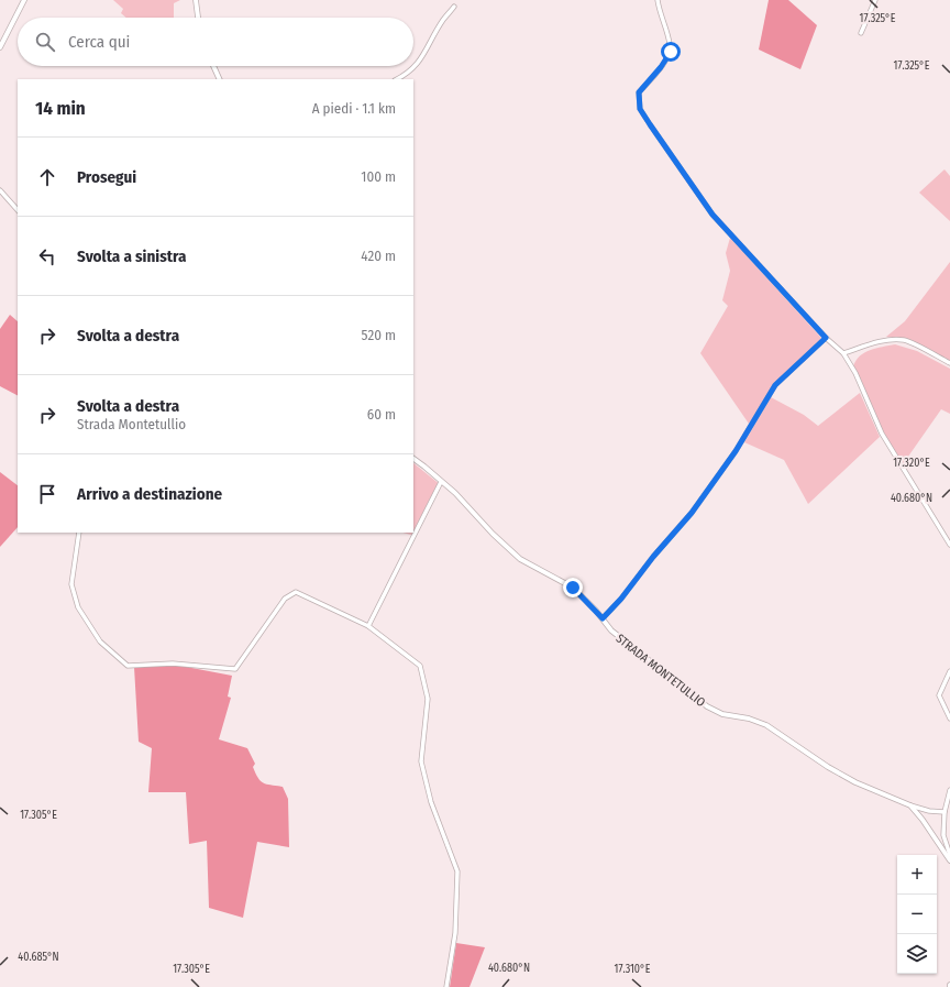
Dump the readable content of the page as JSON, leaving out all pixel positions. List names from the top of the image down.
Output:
{
  "streets": {
    "street": ["STRADA MONTETULLIO"]
  },
  "page": {
    "search": "Cerca qui",
    "heading": ["14 min", "A piedi · 1.1 km"],
    "list": [
      ["Prosegui", "100 m"],
      ["Svolta a sinistra", "420 m"],
      ["Svolta a destra", "520 m"],
      ["Svolta a destra", "Strada Montetullio", "60 m"],
      "Arrivo a destinazione"
    ],
    "map_buttons": ["+", "−"]
  },
  "coordinates": [
    "17.325°E",
    "17.320°E",
    "40.680°N",
    "17.305°E",
    "40.685°N",
    "17.310°E"
  ]
}
